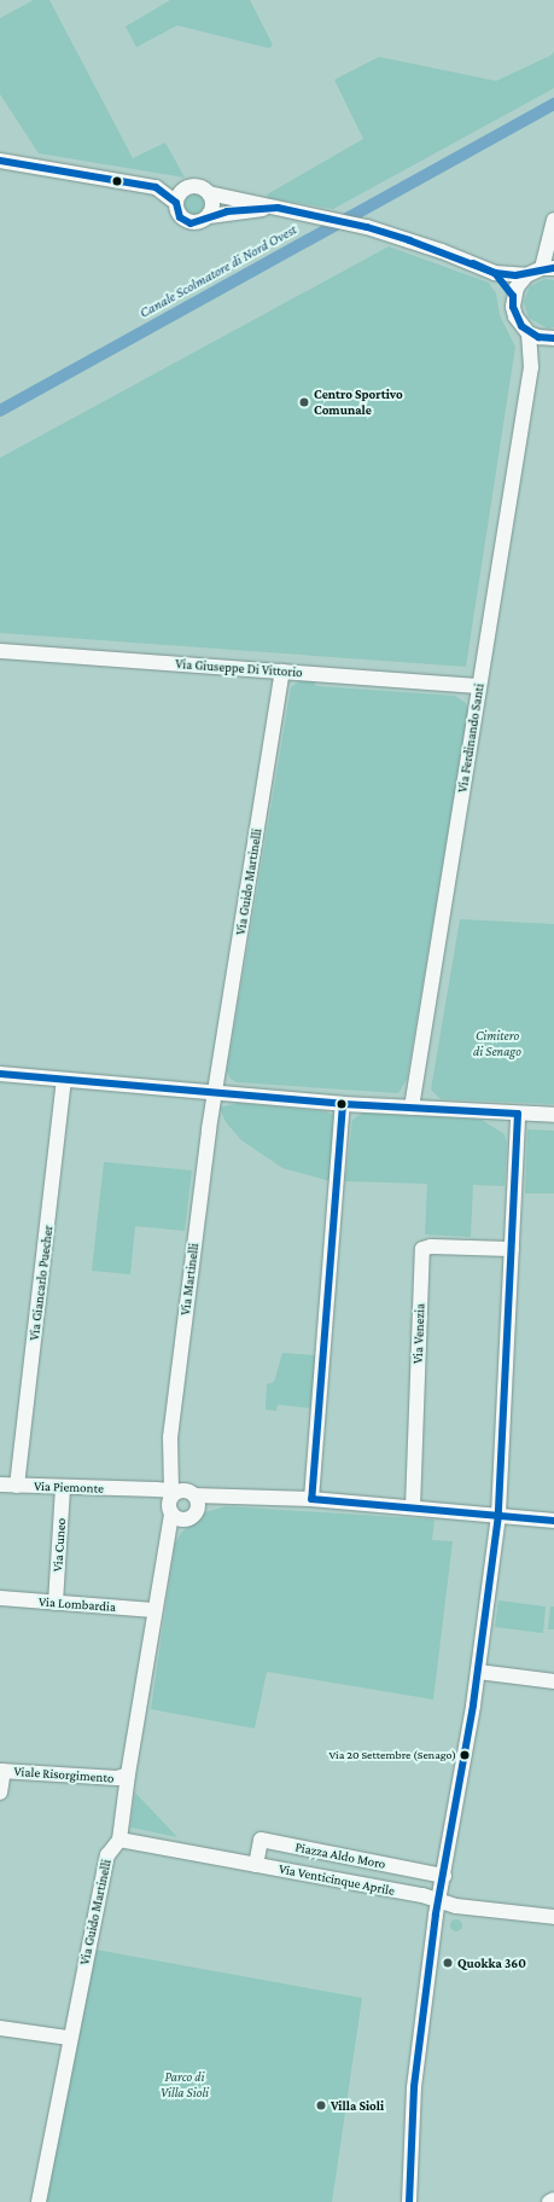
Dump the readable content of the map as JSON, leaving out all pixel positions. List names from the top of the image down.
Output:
{
  "streets": {
    "street": [
      "Via Giuseppe Di Vittorio",
      "Via Ferdinando Santi",
      "Via Guido Martinelli",
      "Via Martinelli",
      "Via Giancarlo Puecher",
      "Via Venezia",
      "Via Piemonte",
      "Via Cuneo",
      "Via Lombardia",
      "Viale Risorgimento",
      "Piazza Aldo Moro",
      "Via Venticinque Aprile"
    ]
  },
  "crossings": [
    ["Via Giuseppe Di Vittorio", "Via Ferdinando Santi"],
    ["Via Giuseppe Di Vittorio", "Via Guido Martinelli"],
    ["Via Guido Martinelli", "Via Martinelli"],
    ["Via Guido Martinelli", "Via Piemonte"],
    ["Via Guido Martinelli", "Via Lombardia"],
    ["Via Guido Martinelli", "Viale Risorgimento"],
    ["Via Guido Martinelli", "Via Venticinque Aprile"],
    ["Via Giancarlo Puecher", "Via Piemonte"],
    ["Via Piemonte", "Via Cuneo"],
    ["Via Cuneo", "Via Lombardia"],
    ["Piazza Aldo Moro", "Via Venticinque Aprile"]
  ],
  "water": ["Canale Scolmatore di Nord Ovest"],
  "parks": ["Cimitero di Senago", "Parco di Villa Sioli"],
  "places": [
    "Centro Sportivo Comunale",
    "Via 20 Settembre (Senago)",
    "Quokka 360",
    "Villa Sioli"
  ]
}
